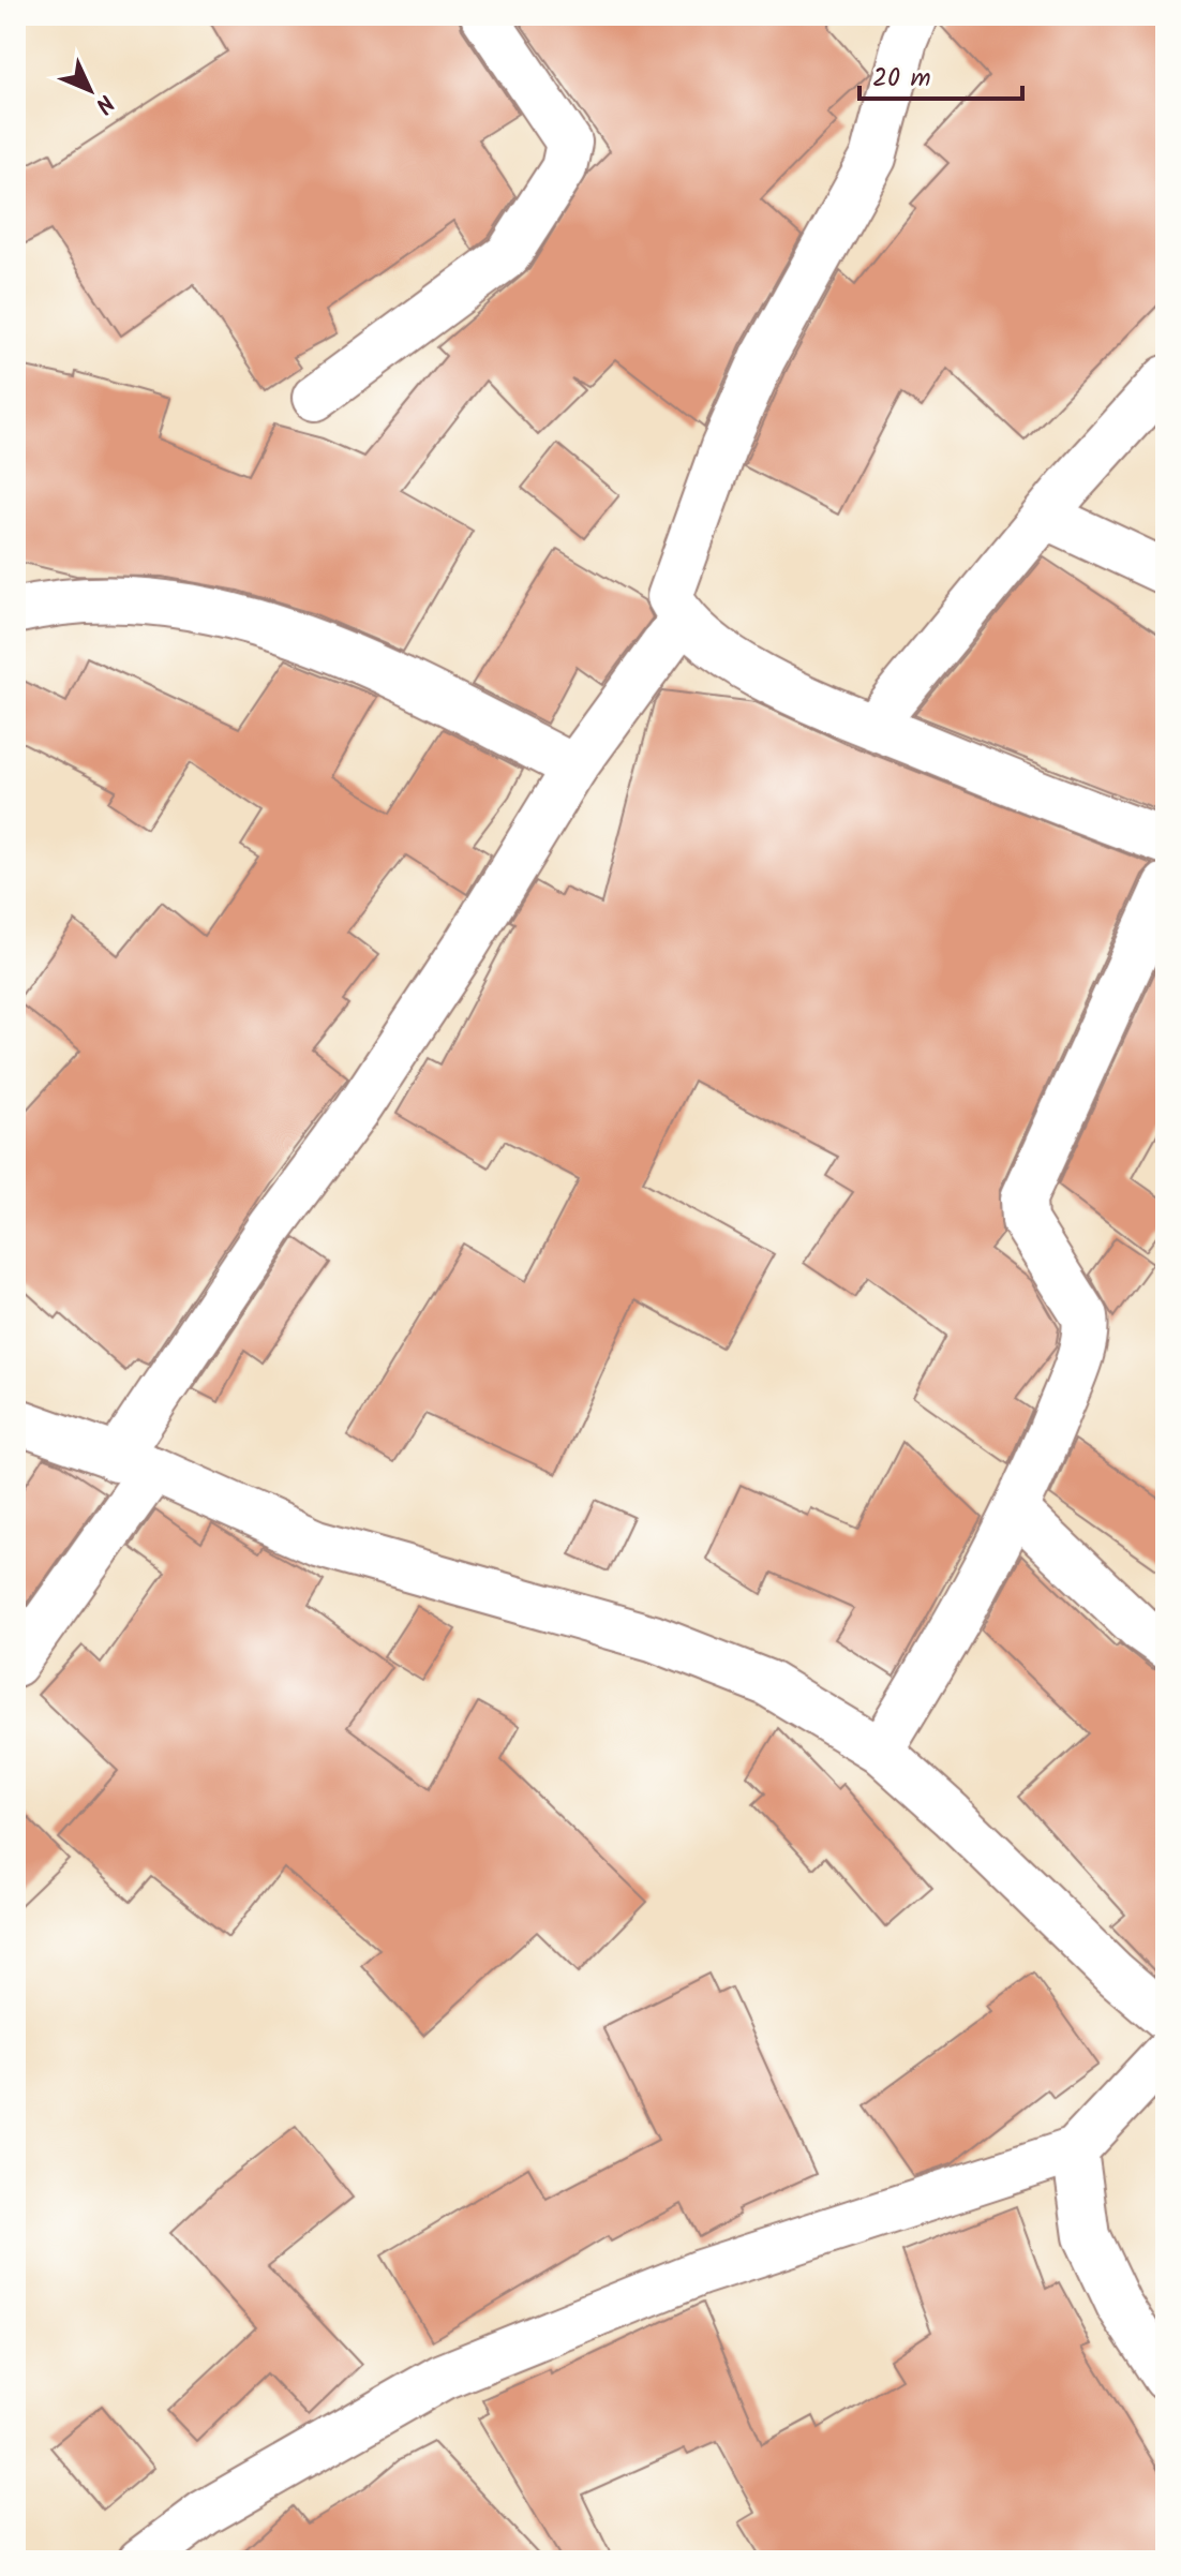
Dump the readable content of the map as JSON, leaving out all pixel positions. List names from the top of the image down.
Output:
{
  "scale_bar": "20 m",
  "north": "bottom right"
}
